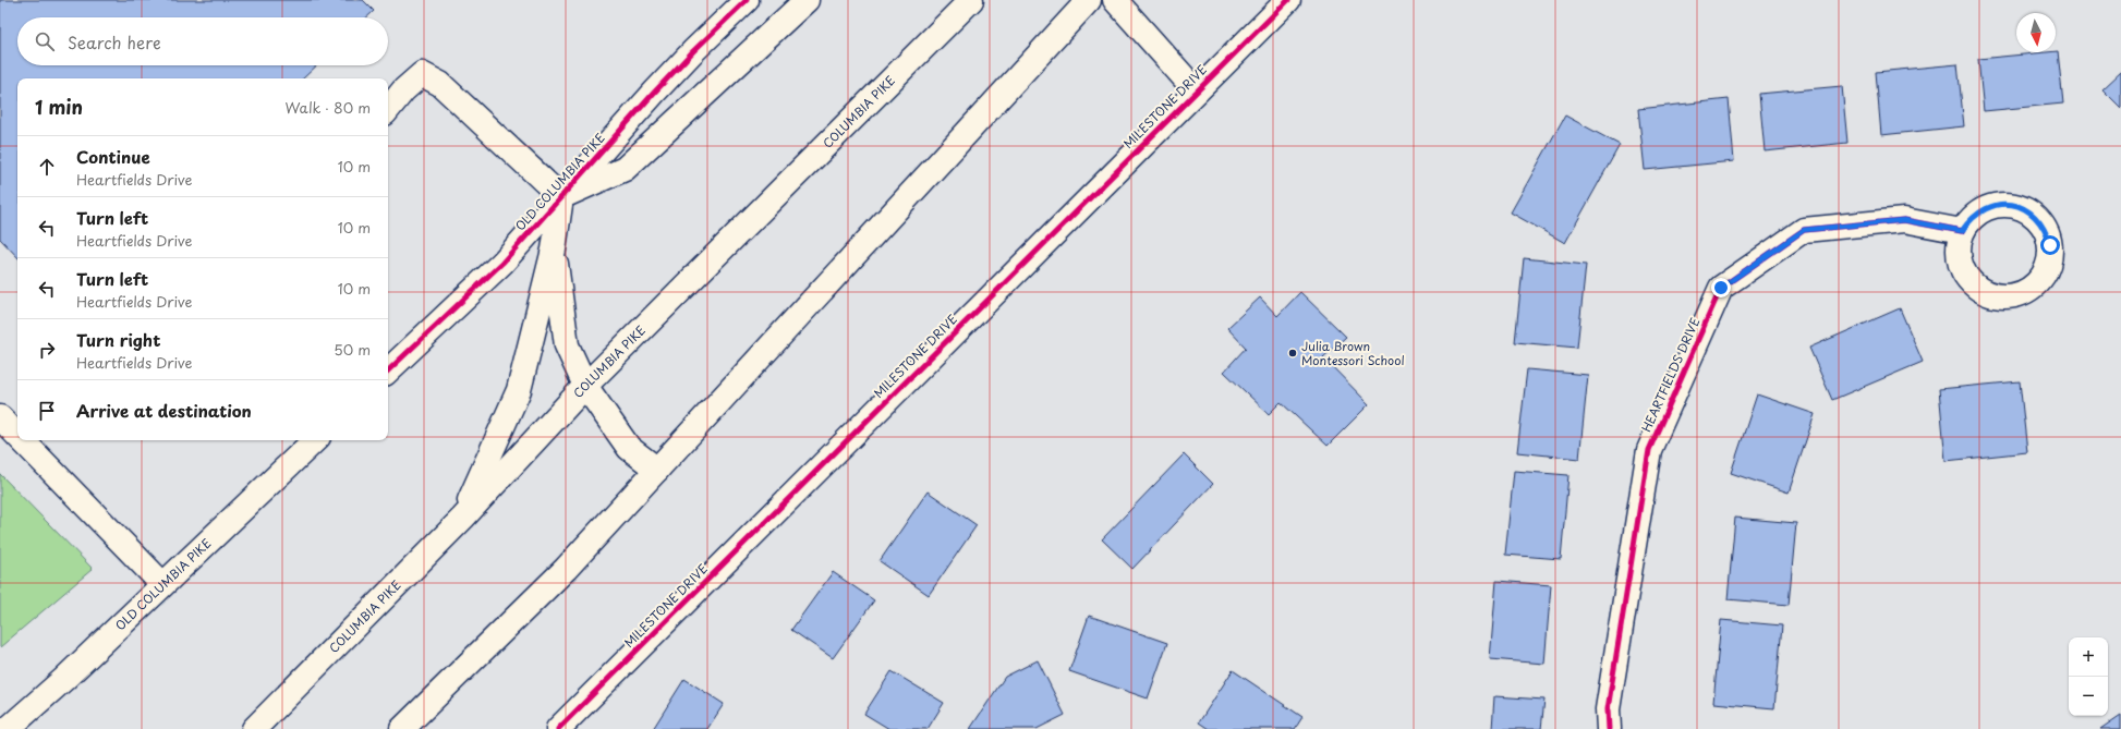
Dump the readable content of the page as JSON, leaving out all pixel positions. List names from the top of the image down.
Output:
{
  "streets": {
    "main road": [
      "MILESTONE DRIVE",
      "COLUMBIA PIKE",
      "OLD COLUMBIA PIKE",
      "HEARTFIELDS DRIVE"
    ]
  },
  "places": ["Julia Brown Montessori School"],
  "north": "bottom",
  "page": {
    "search": "Search here",
    "heading": ["1 min", "Walk · 80 m"],
    "list": [
      ["Continue", "Heartfields Drive", "10 m"],
      ["Turn left", "Heartfields Drive", "10 m"],
      ["Turn left", "Heartfields Drive", "10 m"],
      ["Turn right", "Heartfields Drive", "50 m"],
      "Arrive at destination"
    ],
    "map_buttons": ["+", "−"]
  }
}
